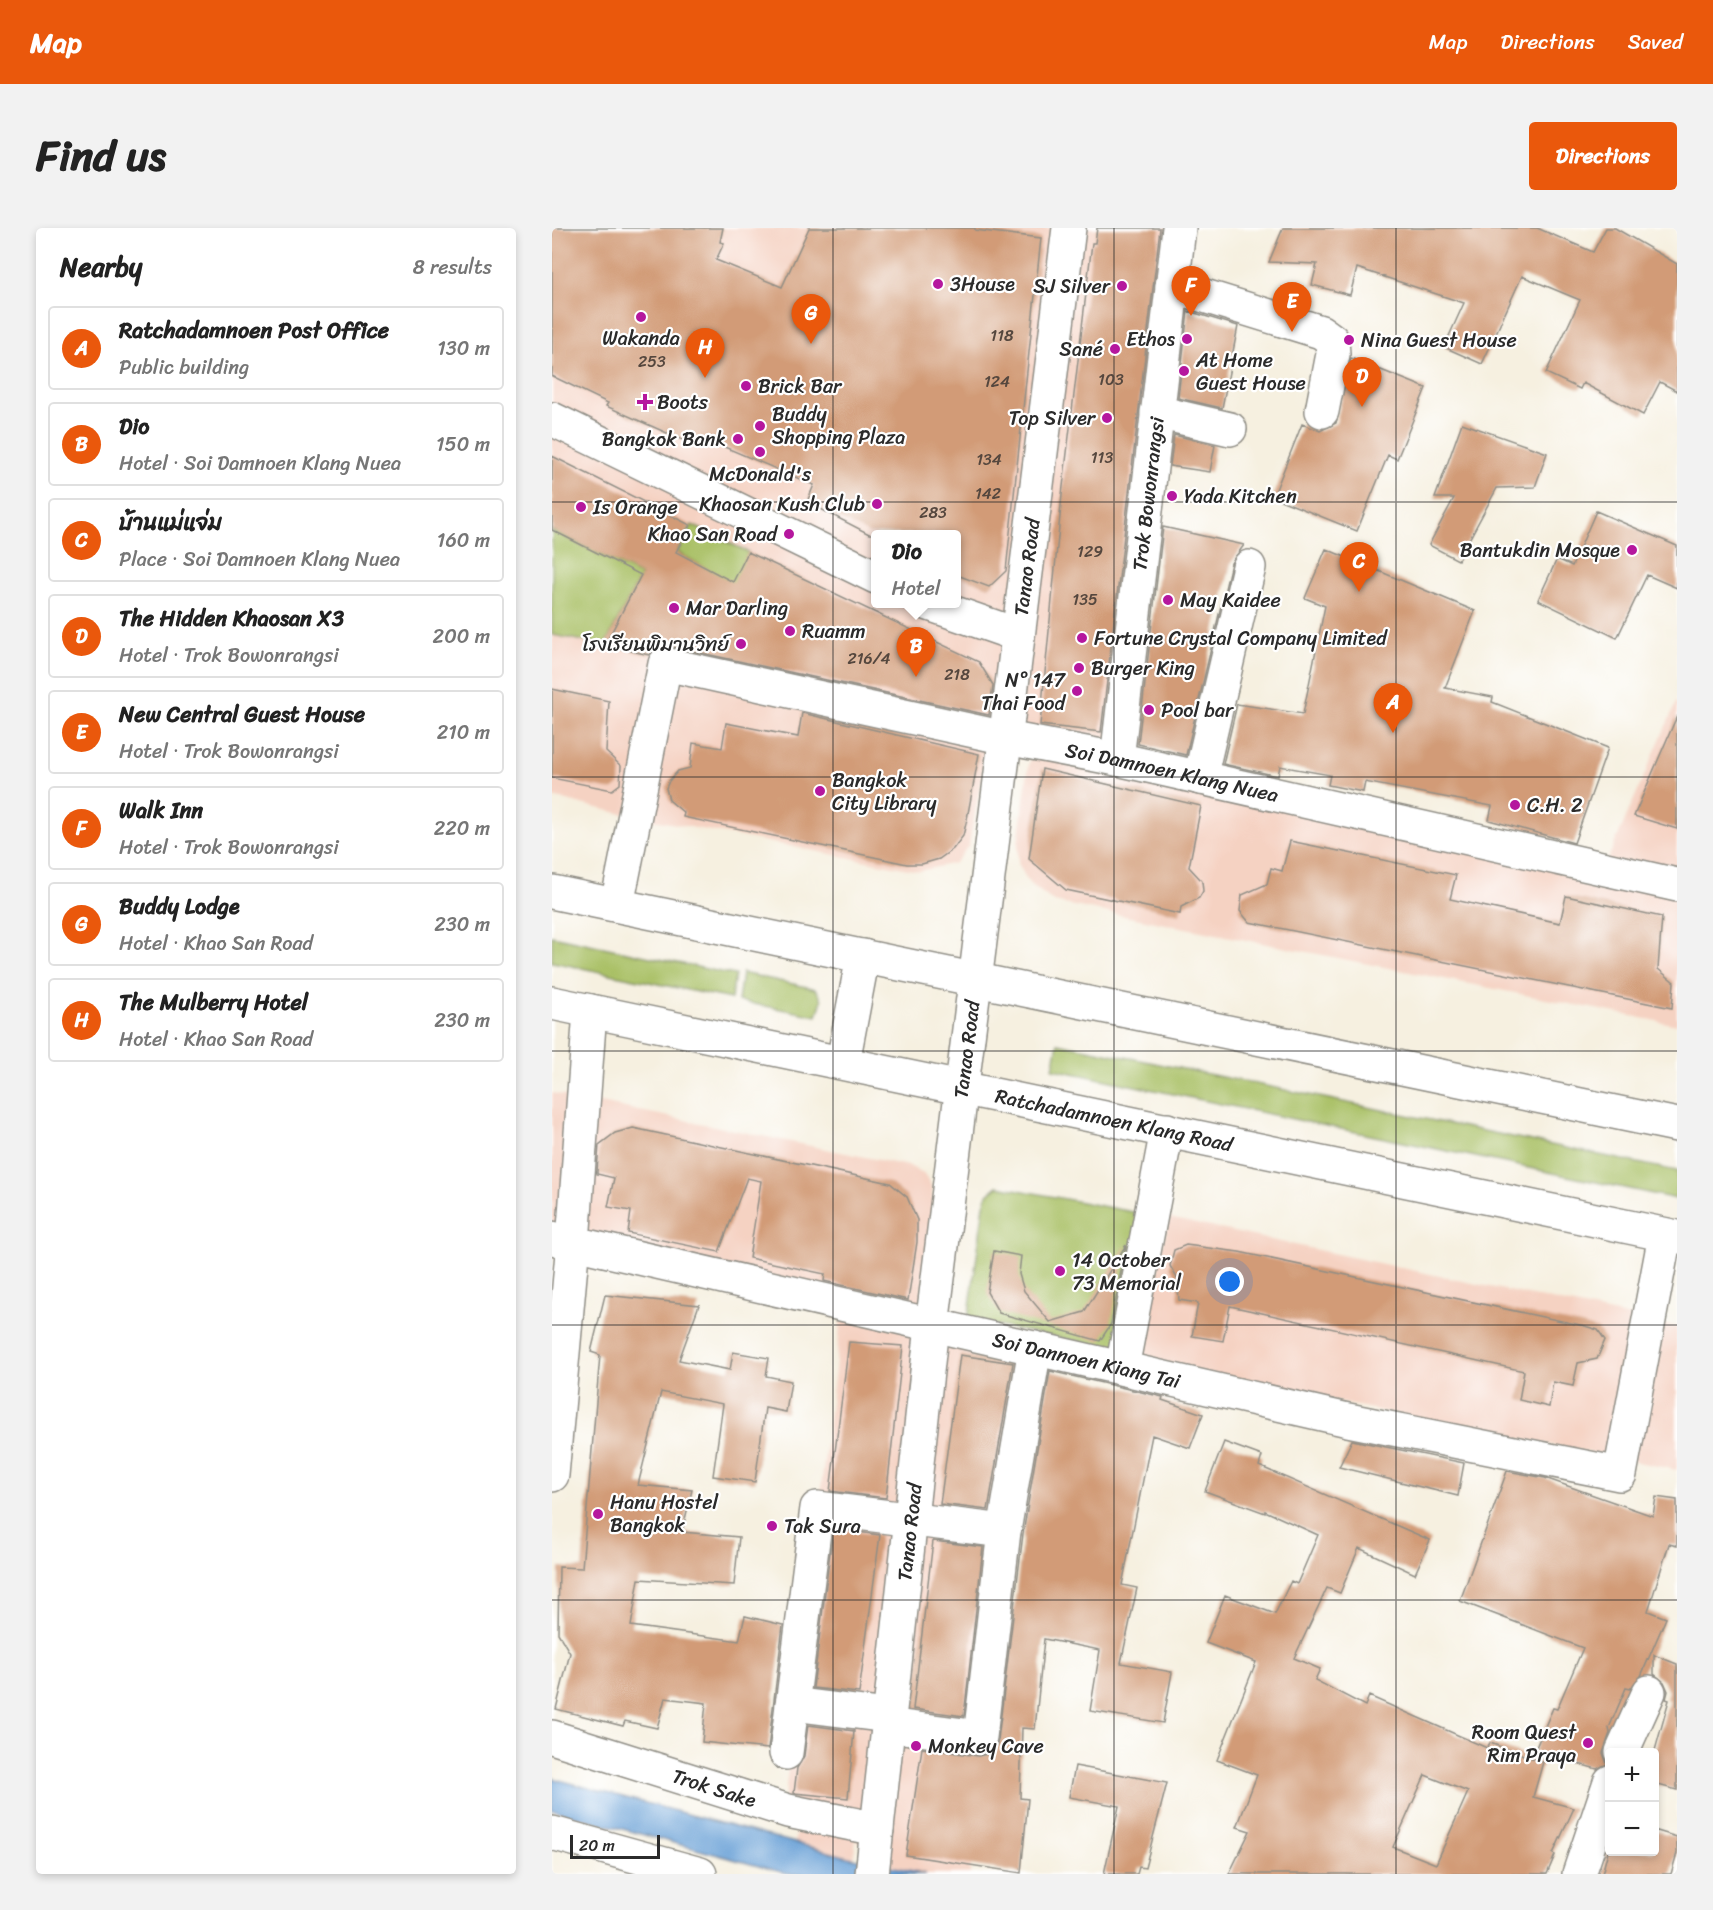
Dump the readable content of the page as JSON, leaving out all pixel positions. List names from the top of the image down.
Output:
{
  "streets": {
    "street": [
      "Trok Bowonrangsi",
      "Tanao Road",
      "Soi Damnoen Klang Nuea",
      "Ratchadamnoen Klang Road",
      "Soi Dannoen Kiang Tai",
      "Trok Sake"
    ]
  },
  "crossings": [
    ["Trok Bowonrangsi", "Soi Damnoen Klang Nuea"],
    ["Tanao Road", "Soi Damnoen Klang Nuea"],
    ["Tanao Road", "Ratchadamnoen Klang Road"],
    ["Tanao Road", "Soi Dannoen Kiang Tai"],
    ["Tanao Road", "Trok Sake"],
    ["Ratchadamnoen Klang Road", "Soi Dannoen Kiang Tai"]
  ],
  "places": {
    "other": [
      "3House",
      "SJ Silver",
      "Wakanda",
      "Ethos",
      "Nina Guest House",
      "Sané",
      "At Home Guest House",
      "Brick Bar",
      "Top Silver",
      "Buddy Shopping Plaza",
      "Bangkok Bank",
      "McDonald's",
      "Yada Kitchen",
      "Khaosan Kush Club",
      "Is Orange",
      "Khao San Road",
      "Bantukdin Mosque",
      "May Kaidee",
      "Mar Darling",
      "Ruamm",
      "Fortune Crystal Company Limited",
      "โรงเรียนพิมานวิทย์",
      "Burger King",
      "N° 147 Thai Food",
      "Pool bar",
      "Bangkok City Library",
      "C.H. 2",
      "14 October 73 Memorial",
      "Hanu Hostel Bangkok",
      "Tak Sura",
      "Room Quest Rim Praya",
      "Monkey Cave"
    ],
    "health": ["Boots"]
  },
  "house_numbers": [
    "118",
    "253",
    "103",
    "124",
    "113",
    "134",
    "142",
    "283",
    "129",
    "135",
    "216/4",
    "218"
  ],
  "scale_bar": "20 m",
  "page": {
    "header": "Map",
    "nav": ["Map", "Directions", "Saved"],
    "title": "Find us",
    "buttons": "Directions",
    "heading": ["Nearby", "8 results"],
    "pins": [
      "F",
      "E",
      "G",
      "H",
      "D",
      "C",
      "B",
      "A"
    ],
    "list": [
      {
        "mark": "A",
        "name": "Ratchadamnoen Post Office",
        "note": "Public building",
        "value": "130 m"
      },
      {
        "mark": "B",
        "name": "Dio",
        "note": "Hotel · Soi Damnoen Klang Nuea",
        "value": "150 m"
      },
      {
        "mark": "C",
        "name": "บ้านแม่แจ่ม",
        "note": "Place · Soi Damnoen Klang Nuea",
        "value": "160 m"
      },
      {
        "mark": "D",
        "name": "The Hidden Khaosan X3",
        "note": "Hotel · Trok Bowonrangsi",
        "value": "200 m"
      },
      {
        "mark": "E",
        "name": "New Central Guest House",
        "note": "Hotel · Trok Bowonrangsi",
        "value": "210 m"
      },
      {
        "mark": "F",
        "name": "Walk Inn",
        "note": "Hotel · Trok Bowonrangsi",
        "value": "220 m"
      },
      {
        "mark": "G",
        "name": "Buddy Lodge",
        "note": "Hotel · Khao San Road",
        "value": "230 m"
      },
      {
        "mark": "H",
        "name": "The Mulberry Hotel",
        "note": "Hotel · Khao San Road",
        "value": "230 m"
      }
    ],
    "popup": ["Dio", "Hotel"],
    "map_buttons": ["+", "−"],
    "scale": "20 m"
  }
}
